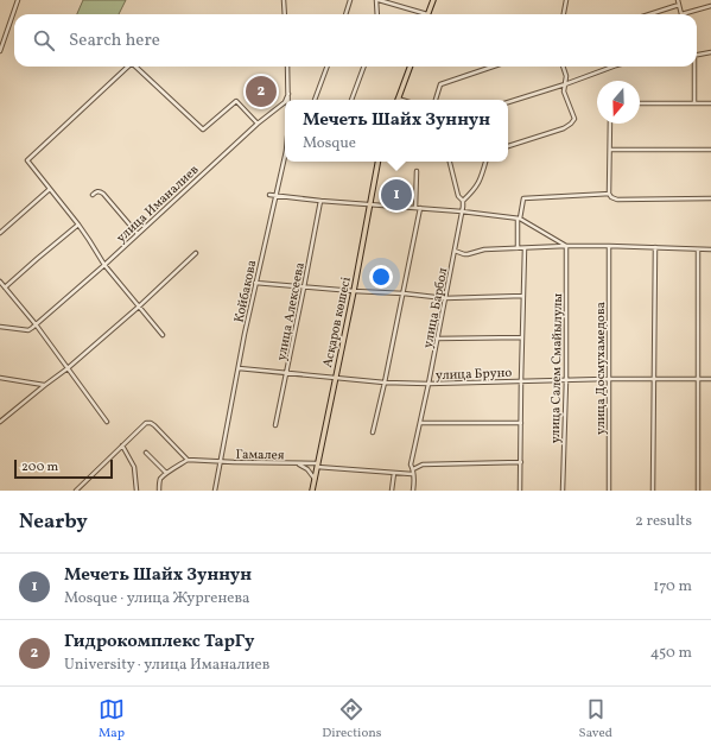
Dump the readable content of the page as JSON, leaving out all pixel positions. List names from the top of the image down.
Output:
{
  "streets": {
    "main road": ["Асқаров көшесі"],
    "street": [
      "улица Иманалиев",
      "Койбакова",
      "улица Барбол",
      "улица Алексеева",
      "улица Салем Смайылулы",
      "улица Досмухамедова",
      "улица Бруно",
      "Гамалея"
    ]
  },
  "crossings": [
    ["улица Иманалиев", "Койбакова"],
    ["Койбакова", "улица Бруно"],
    ["Койбакова", "Гамалея"],
    ["улица Барбол", "улица Бруно"],
    ["улица Барбол", "Гамалея"],
    ["улица Алексеева", "улица Бруно"],
    ["Асқаров көшесі", "улица Бруно"],
    ["Асқаров көшесі", "Гамалея"],
    ["улица Салем Смайылулы", "улица Бруно"],
    ["улица Досмухамедова", "улица Бруно"]
  ],
  "scale_bar": "200 m",
  "north": "bottom",
  "page": {
    "search": "Search here",
    "pins": ["2", "1"],
    "popup": ["Мечеть Шайх Зуннун", "Mosque"],
    "scale": "200 m",
    "heading": ["Nearby", "2 results"],
    "list": [
      {
        "mark": "1",
        "name": "Мечеть Шайх Зуннун",
        "note": "Mosque · улица Жургенева",
        "value": "170 m"
      },
      {
        "mark": "2",
        "name": "Гидрокомплекс ТарГу",
        "note": "University · улица Иманалиев",
        "value": "450 m"
      }
    ],
    "nav": ["Map", "Directions", "Saved"]
  }
}
